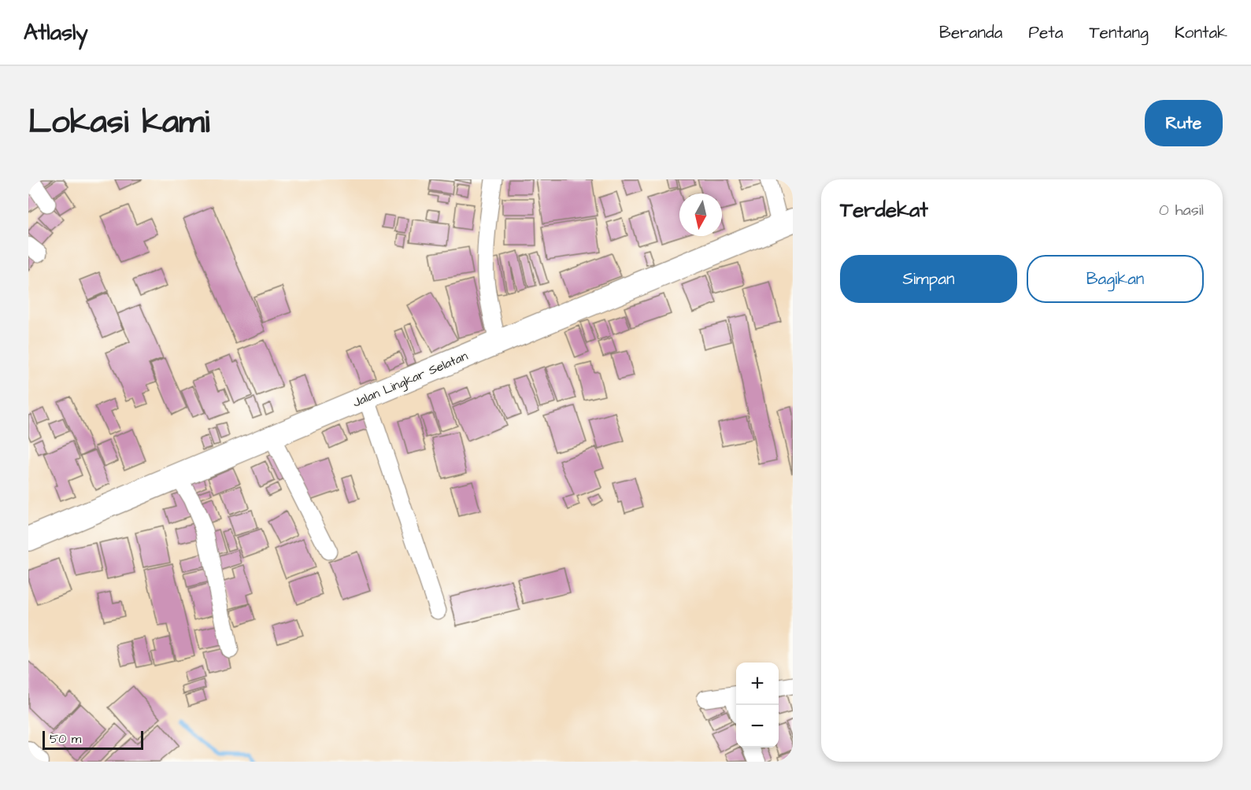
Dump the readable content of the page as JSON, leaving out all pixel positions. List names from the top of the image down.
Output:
{
  "streets": {
    "highway": ["Jalan Lingkar Selatan"]
  },
  "scale_bar": "50 m",
  "north": "bottom",
  "page": {
    "header": "Atlasly",
    "nav": [
      "Beranda",
      "Peta",
      "Tentang",
      "Kontak"
    ],
    "title": "Lokasi kami",
    "buttons": [
      "Rute",
      ["Simpan", "Bagikan"]
    ],
    "heading": ["Terdekat", "0 hasil"],
    "map_buttons": ["+", "−"],
    "scale": "50 m"
  }
}
